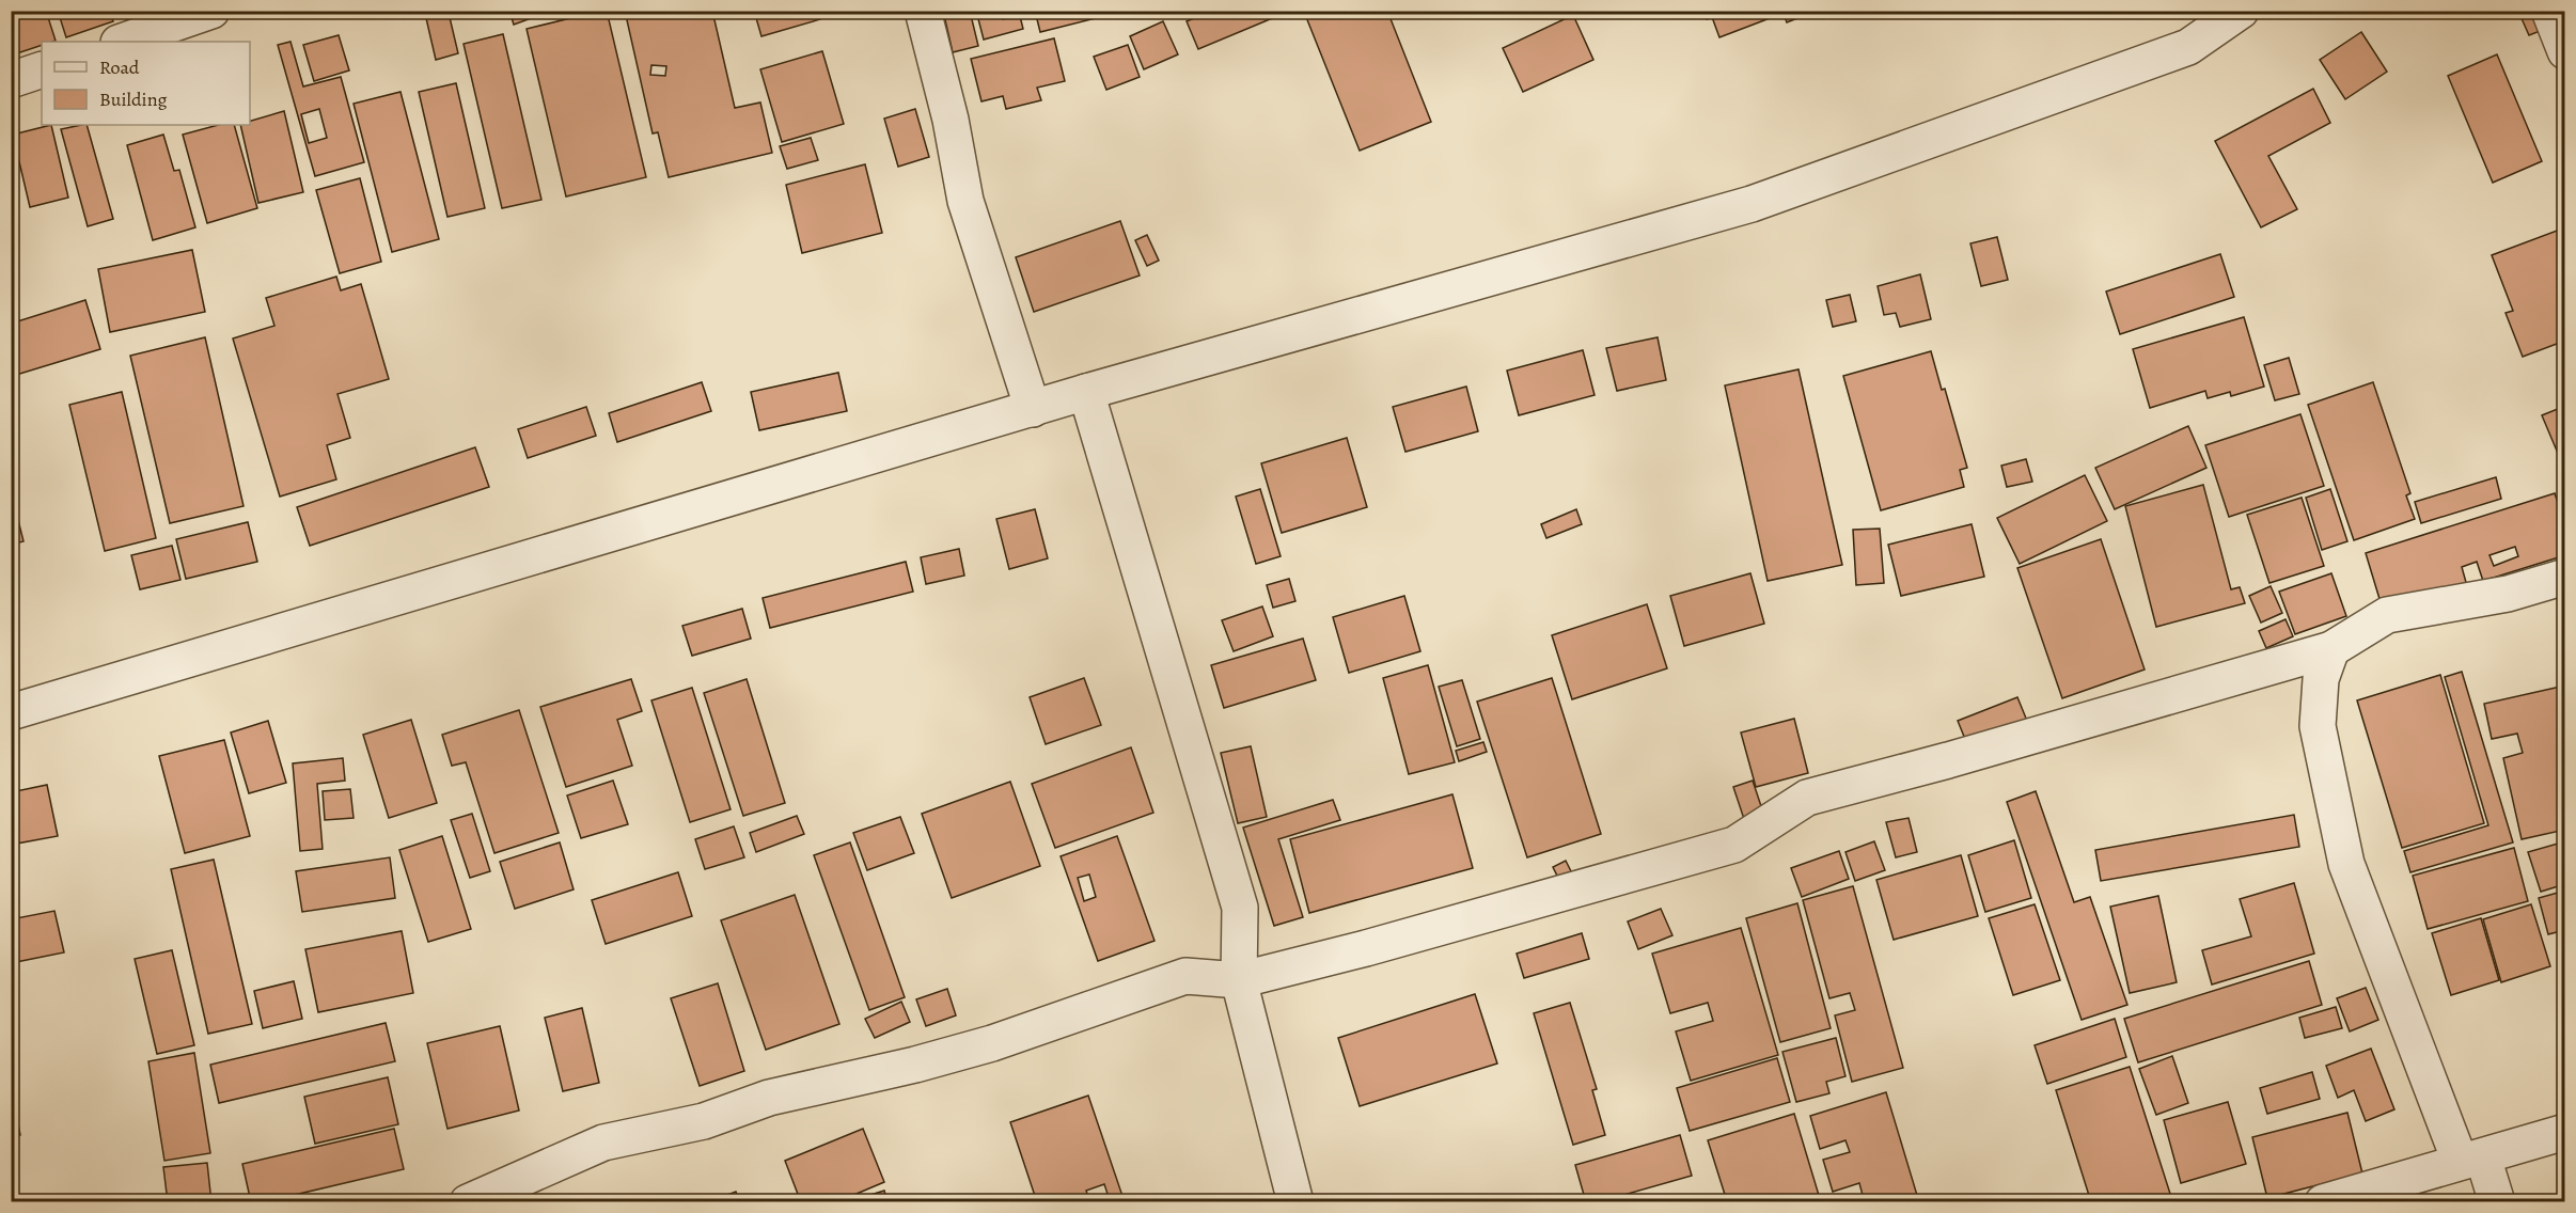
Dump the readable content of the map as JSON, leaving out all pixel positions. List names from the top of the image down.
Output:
{
  "legend": ["Road", "Building"]
}
